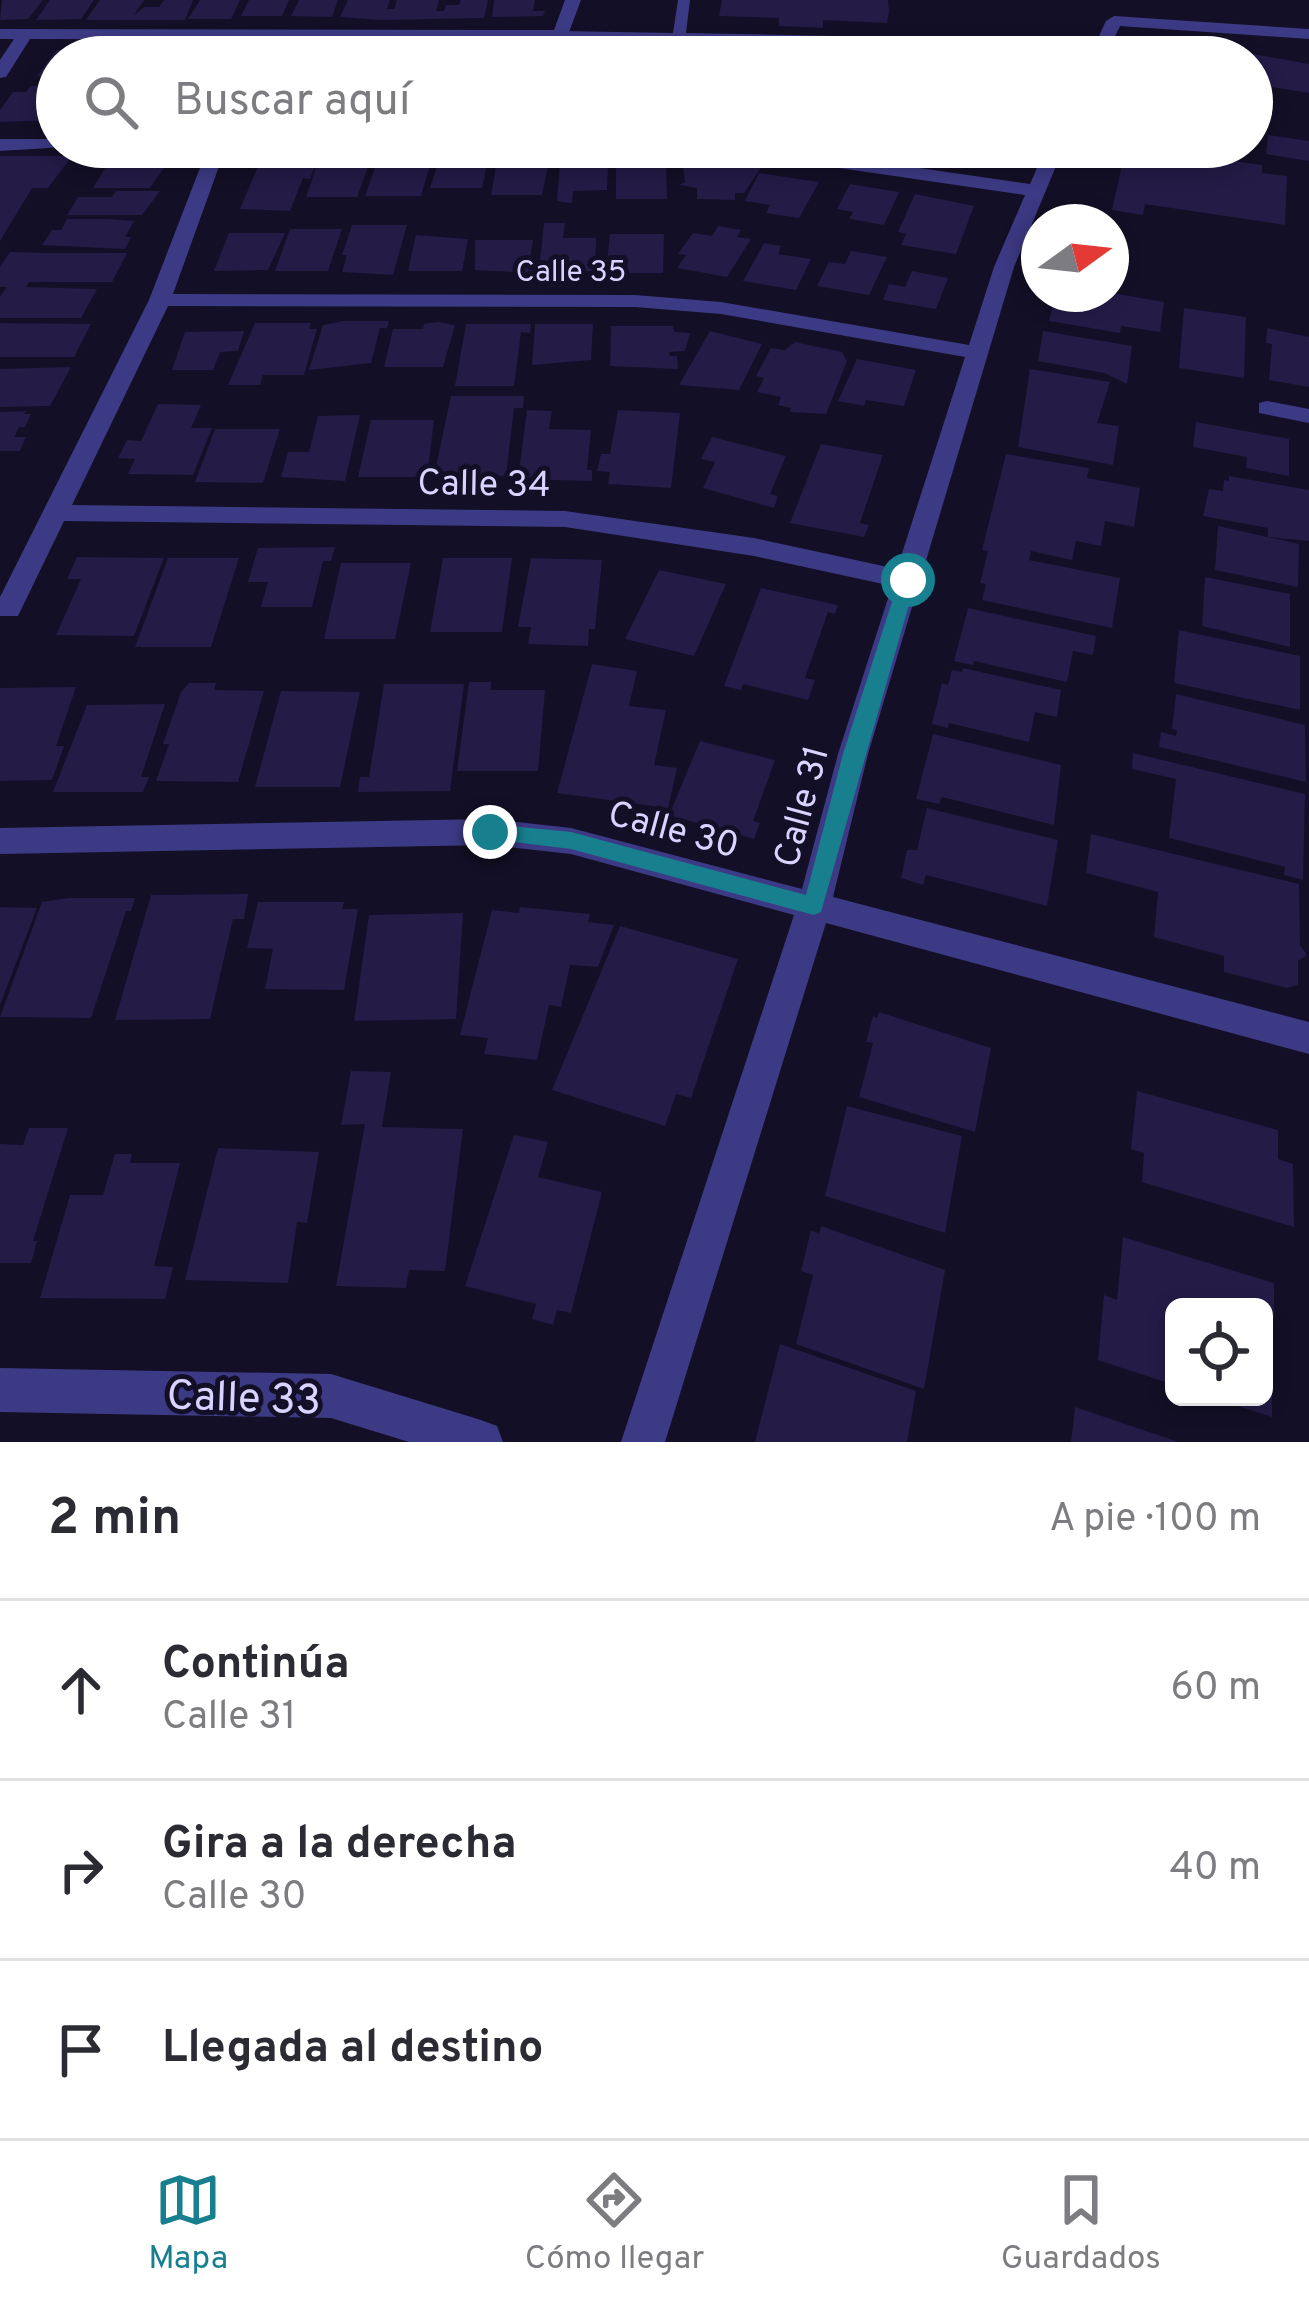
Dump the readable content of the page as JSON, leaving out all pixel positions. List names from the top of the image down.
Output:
{
  "streets": {
    "street": [
      "Calle 35",
      "Calle 34",
      "Calle 31",
      "Calle 30",
      "Calle 33"
    ]
  },
  "crossings": [
    ["Calle 35", "Calle 31"],
    ["Calle 34", "Calle 31"],
    ["Calle 31", "Calle 30"]
  ],
  "north": "right",
  "page": {
    "search": "Buscar aquí",
    "heading": ["2 min", "A pie · 100 m"],
    "list": [
      ["Continúa", "Calle 31", "60 m"],
      ["Gira a la derecha", "Calle 30", "40 m"],
      "Llegada al destino"
    ],
    "nav": ["Mapa", "Cómo llegar", "Guardados"]
  }
}
